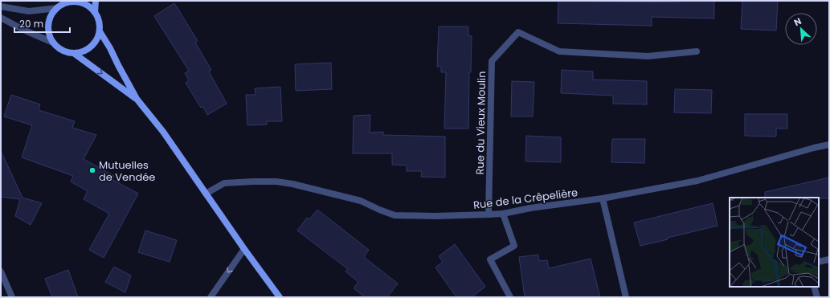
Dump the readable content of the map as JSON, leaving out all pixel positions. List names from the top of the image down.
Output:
{
  "streets": {
    "street": ["Rue du Vieux Moulin", "Rue de la Crêpelière"]
  },
  "crossings": [
    ["Rue du Vieux Moulin", "Rue de la Crêpelière"]
  ],
  "places": ["Mutuelles de Vendée"],
  "scale_bar": "20 m",
  "north": "top left"
}
